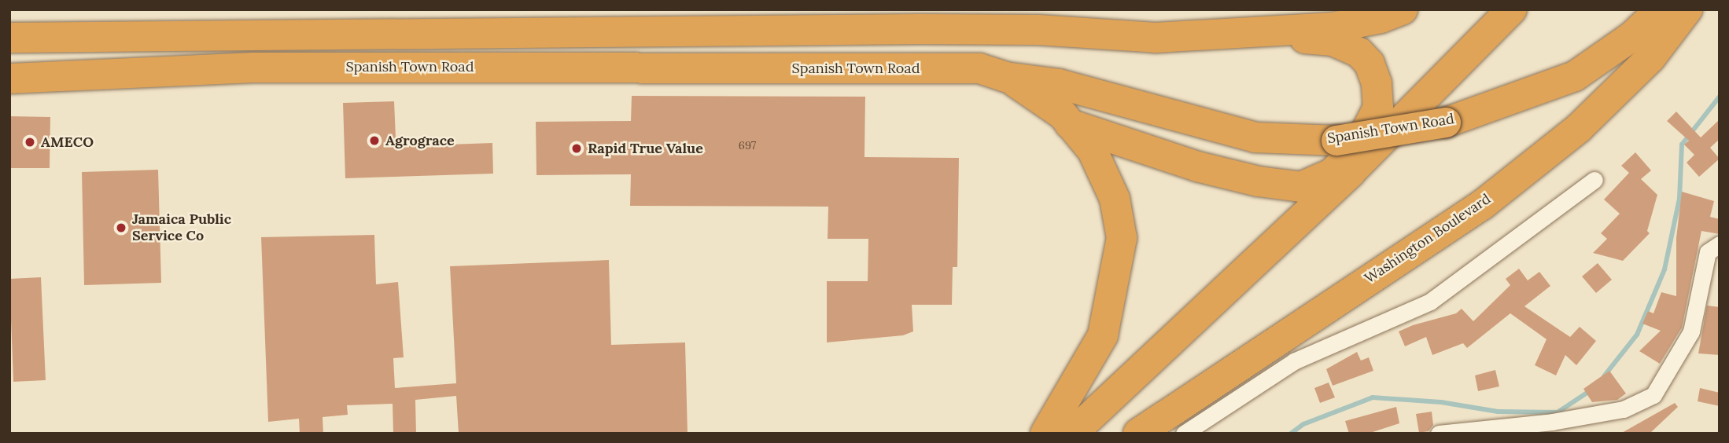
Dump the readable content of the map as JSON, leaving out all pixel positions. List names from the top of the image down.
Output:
{
  "streets": {
    "highway": ["Spanish Town Road", "Washington Boulevard"]
  },
  "places": [
    "Agrograce",
    "AMECO",
    "Rapid True Value",
    "Jamaica Public Service Co"
  ],
  "house_numbers": ["697"]
}
